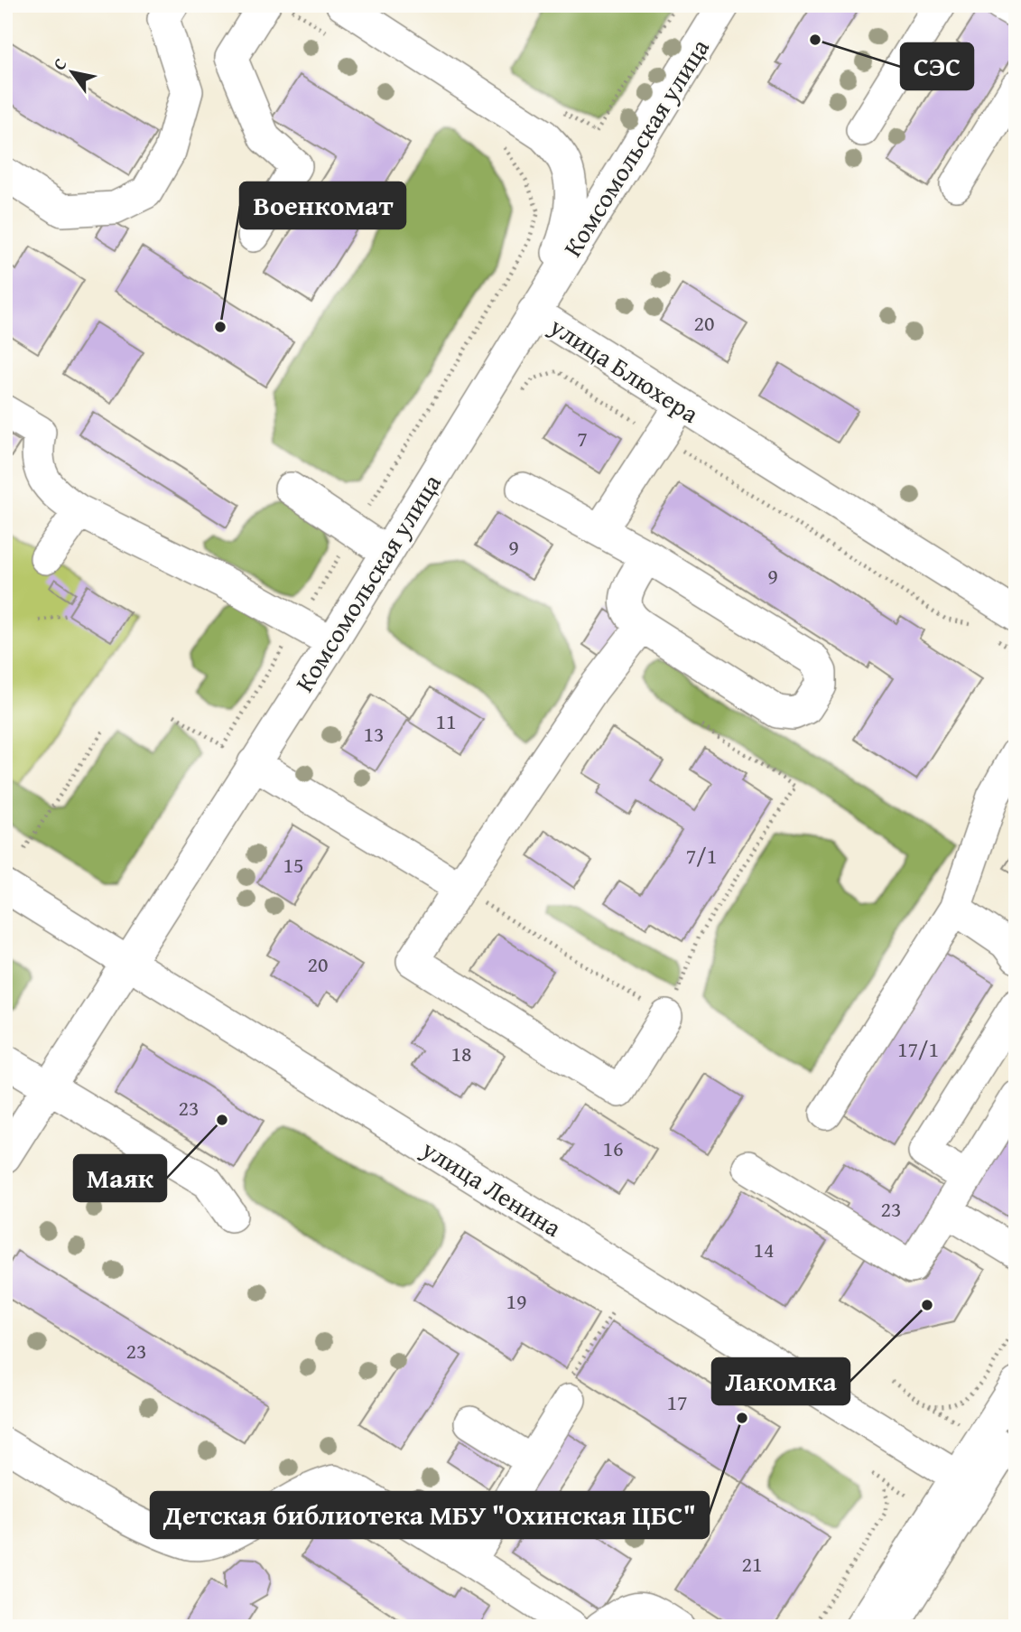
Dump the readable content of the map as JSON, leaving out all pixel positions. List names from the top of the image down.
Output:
{
  "streets": {
    "street": ["Комсомольская улица", "улица Блюхера", "улица Ленина"]
  },
  "crossings": [
    ["Комсомольская улица", "улица Блюхера"],
    ["Комсомольская улица", "улица Ленина"]
  ],
  "places": [
    "СЭС",
    "Военкомат",
    "Маяк",
    "Лакомка",
    "Детская библиотека МБУ \"Охинская ЦБС\""
  ],
  "house_numbers": [
    "20",
    "7",
    "9",
    "9",
    "11",
    "13",
    "7/1",
    "15",
    "20",
    "17/1",
    "18",
    "23",
    "16",
    "23",
    "14",
    "19",
    "23",
    "17",
    "21"
  ],
  "north": "top left"
}
